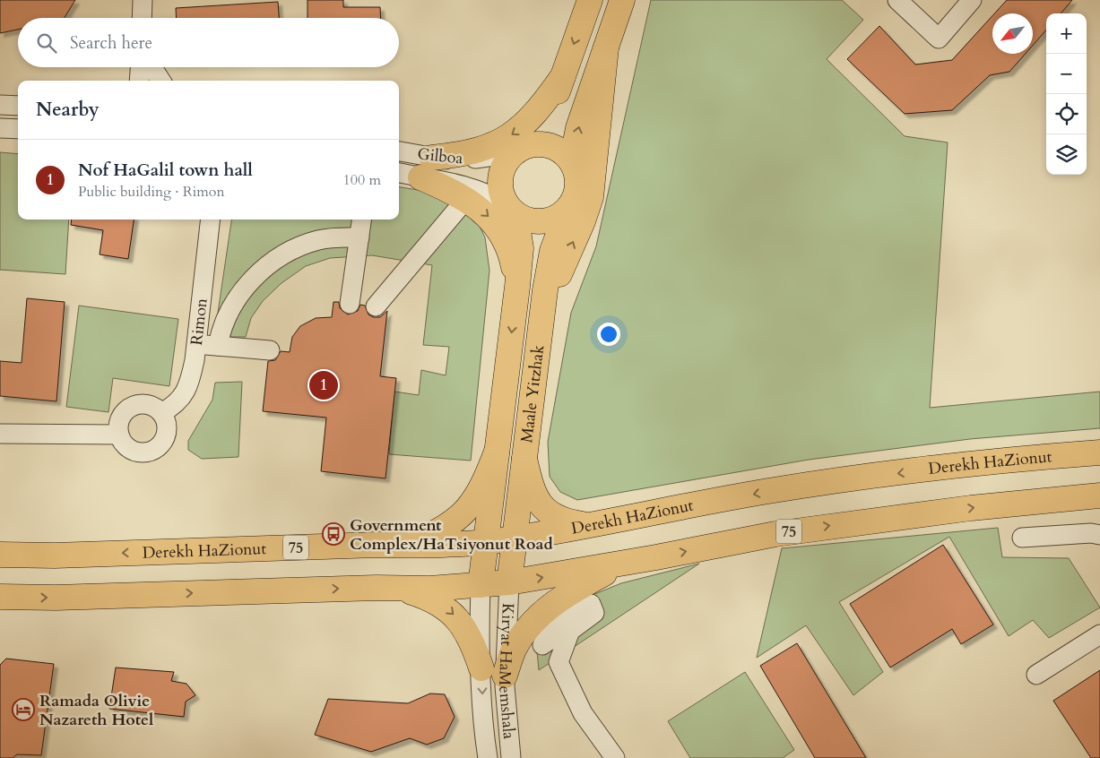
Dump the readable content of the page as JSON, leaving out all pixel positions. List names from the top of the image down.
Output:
{
  "streets": {
    "main road": ["Maale Yitzhak", "Derekh HaZionut", "75"],
    "street": ["Gilboa", "Rimon", "Kiryat HaMemshala"]
  },
  "crossings": [
    ["Gilboa", "Maale Yitzhak"],
    ["Maale Yitzhak", "Derekh HaZionut"],
    ["Maale Yitzhak", "75"],
    ["Maale Yitzhak", "Kiryat HaMemshala"],
    ["75", "Kiryat HaMemshala"]
  ],
  "places": {
    "bus stop": ["Government Complex/HaTsiyonut Road"],
    "hotel": ["Ramada Olivie Nazareth Hotel"]
  },
  "north": "bottom left",
  "page": {
    "map_buttons": ["+", "−"],
    "search": "Search here",
    "heading": "Nearby",
    "list": [
      {
        "mark": "1",
        "name": "Nof HaGalil town hall",
        "note": "Public building · Rimon",
        "value": "100 m"
      }
    ],
    "pins": "1"
  }
}
